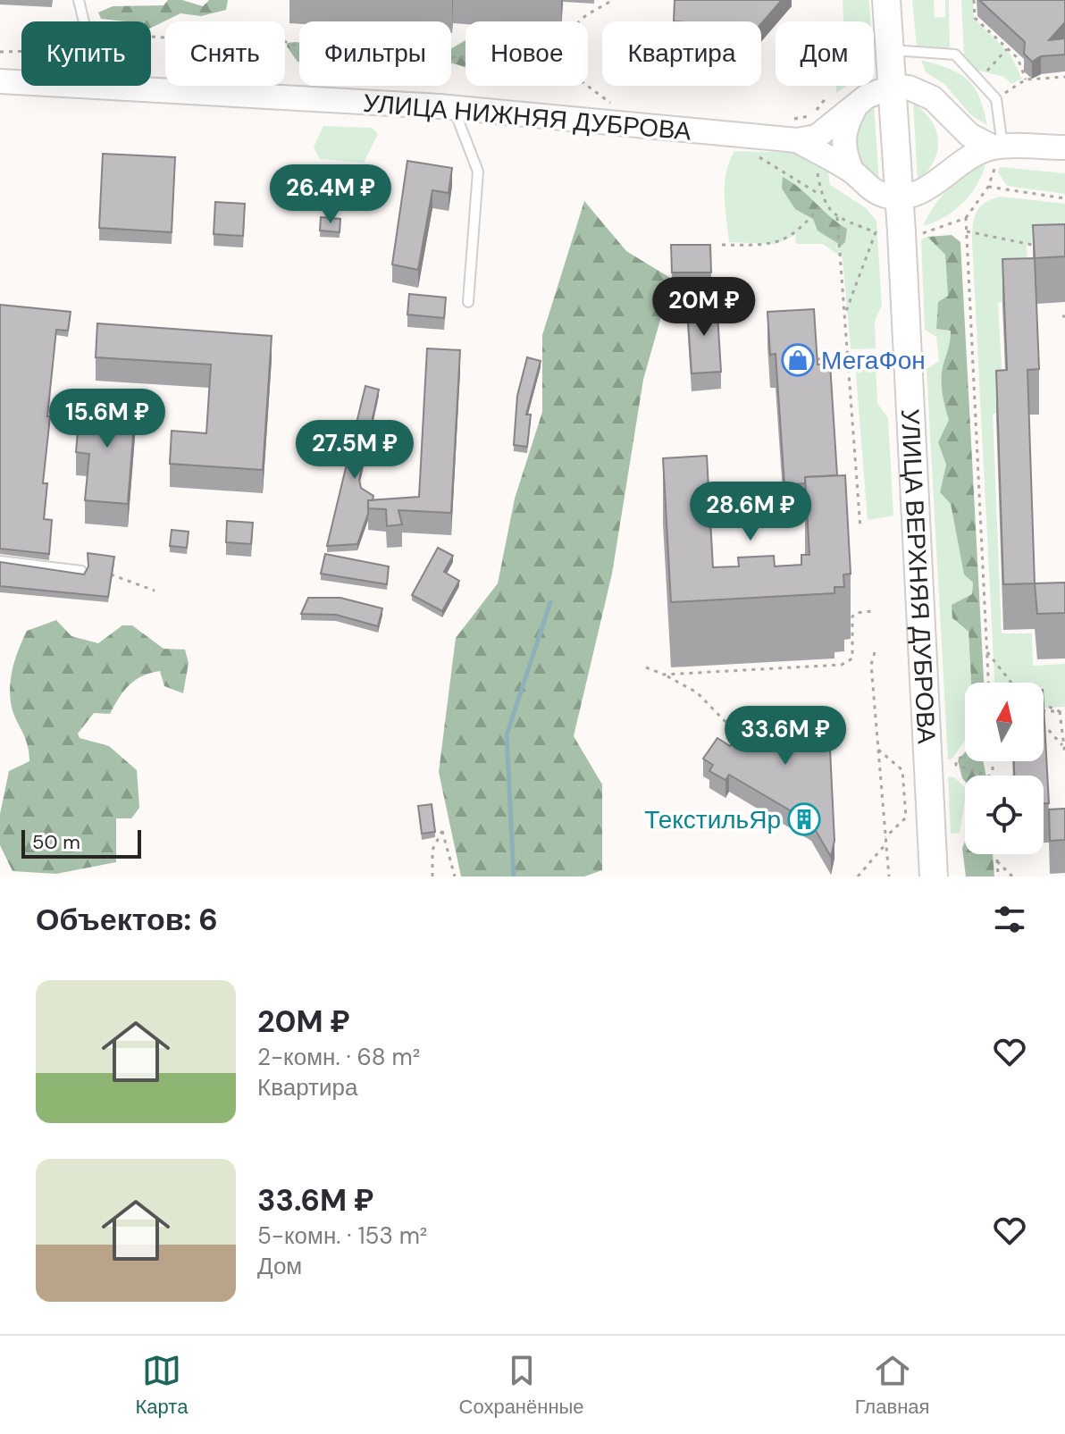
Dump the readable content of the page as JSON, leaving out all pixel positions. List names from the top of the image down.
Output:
{
  "streets": {
    "main road": ["УЛИЦА ВЕРХНЯЯ ДУБРОВА"],
    "street": ["УЛИЦА НИЖНЯЯ ДУБРОВА"]
  },
  "crossings": [
    ["УЛИЦА НИЖНЯЯ ДУБРОВА", "УЛИЦА ВЕРХНЯЯ ДУБРОВА"]
  ],
  "places": {
    "shop": ["МегаФон"],
    "building": ["ТекстильЯр"]
  },
  "scale_bar": "50 m",
  "north": "top",
  "page": {
    "chip": [
      "Купить",
      "Снять",
      "Фильтры",
      "Новое",
      "Квартира",
      "Дом"
    ],
    "price": [
      "26.4M ₽",
      "20M ₽",
      "15.6M ₽",
      "27.5M ₽",
      "28.6M ₽",
      "33.6M ₽"
    ],
    "scale": "50 m",
    "heading": "Объектов: 6",
    "list": [
      {
        "name": "20M ₽",
        "note": "2-комн. · 68 m² · Квартира"
      },
      {
        "name": "33.6M ₽",
        "note": "5-комн. · 153 m² · Дом"
      }
    ],
    "tabs": ["Карта", "Сохранённые", "Главная"]
  }
}
